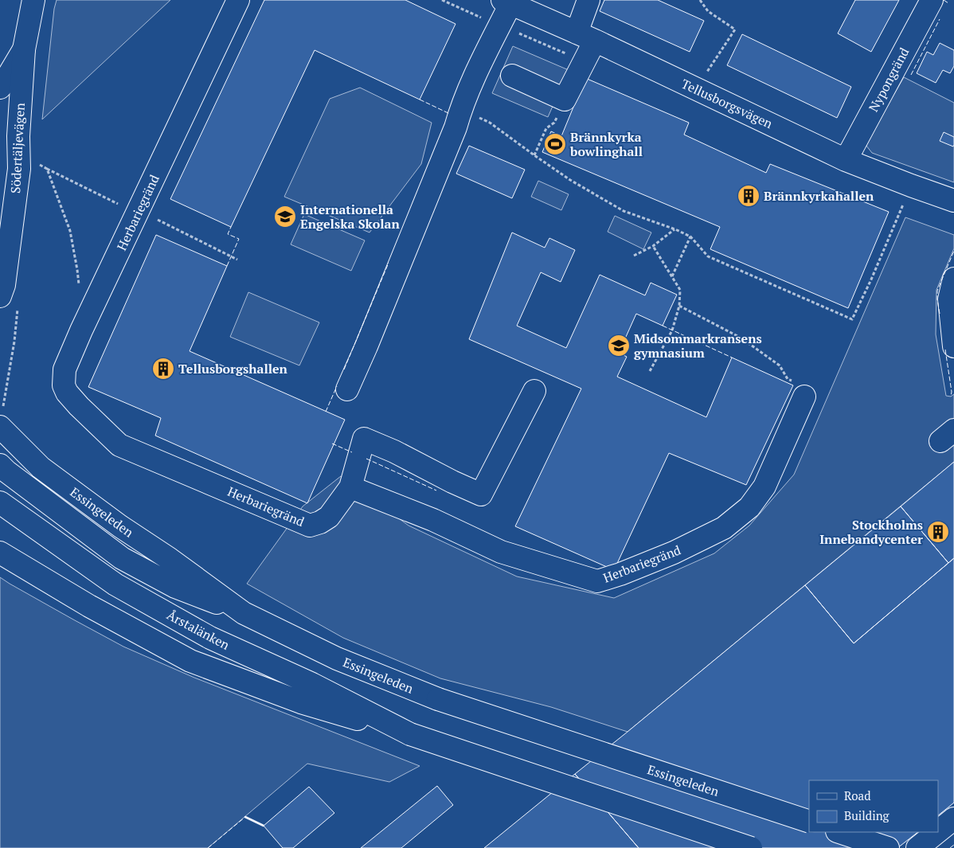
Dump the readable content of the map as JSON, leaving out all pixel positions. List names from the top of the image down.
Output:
{
  "streets": {
    "main road": [
      "Nypongränd",
      "Tellusborgsvägen",
      "Södertäljevägen",
      "Herbariegränd",
      "Essingeleden",
      "Årstalänken"
    ]
  },
  "crossings": [
    ["Nypongränd", "Tellusborgsvägen"]
  ],
  "places": {
    "sports": ["Brännkyrka bowlinghall"],
    "building": ["Brännkyrkahallen", "Tellusborgshallen", "Stockholms Innebandycenter"],
    "school or university": ["Internationella Engelska Skolan", "Midsommarkransens gymnasium"]
  },
  "legend": ["Road", "Building"]
}
